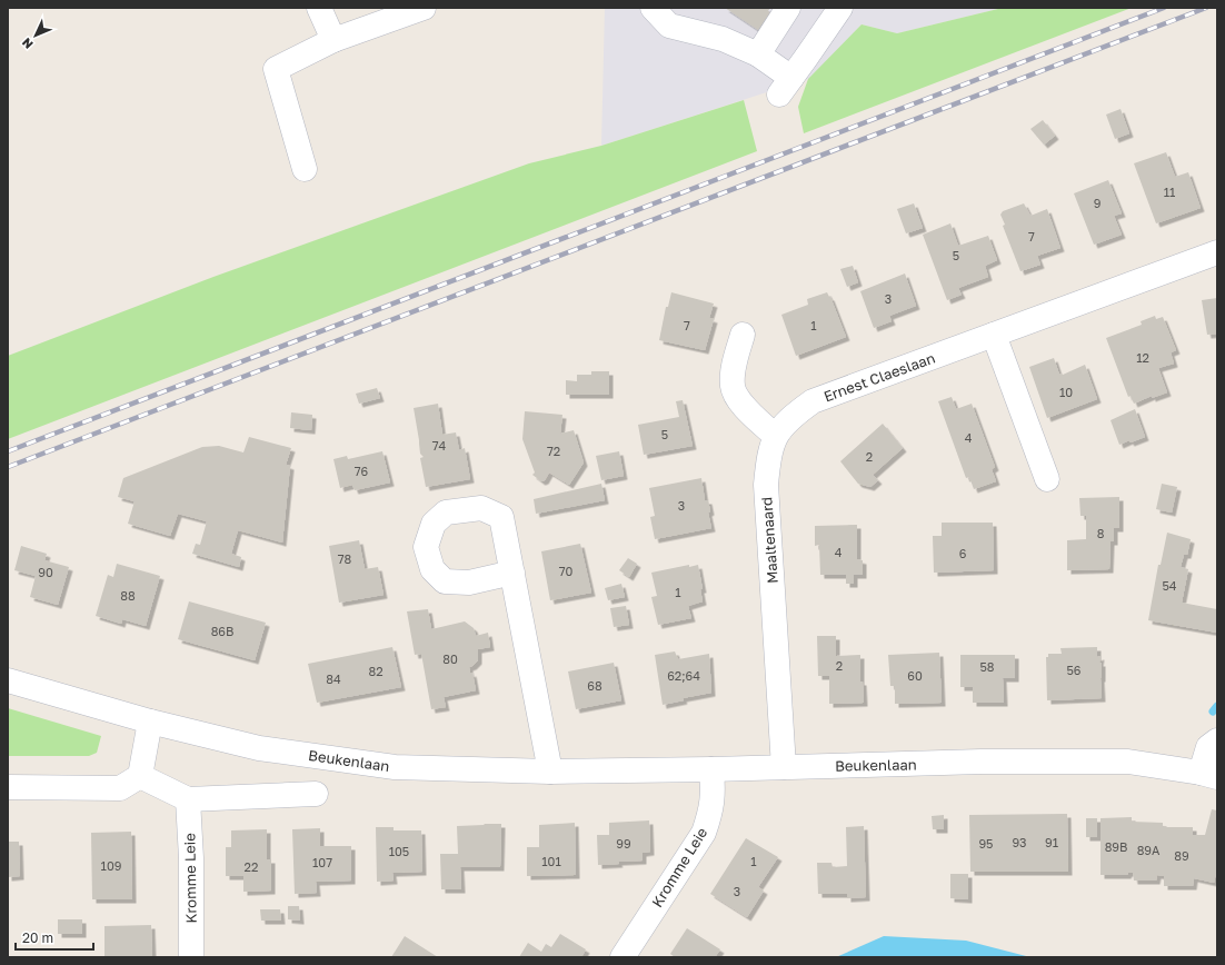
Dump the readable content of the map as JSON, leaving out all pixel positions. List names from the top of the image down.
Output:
{
  "streets": {
    "street": [
      "Ernest Claeslaan",
      "Maaltenaard",
      "Beukenlaan",
      "Kromme Leie"
    ]
  },
  "crossings": [
    ["Ernest Claeslaan", "Maaltenaard"],
    ["Maaltenaard", "Beukenlaan"],
    ["Beukenlaan", "Kromme Leie"]
  ],
  "house_numbers": [
    "11",
    "9",
    "7",
    "5",
    "3",
    "7",
    "1",
    "12",
    "10",
    "5",
    "4",
    "74",
    "72",
    "2",
    "76",
    "3",
    "8",
    "4",
    "6",
    "78",
    "70",
    "90",
    "54",
    "1",
    "88",
    "86B",
    "80",
    "2",
    "58",
    "56",
    "82",
    "62;64",
    "60",
    "84",
    "68",
    "93",
    "91",
    "99",
    "95",
    "89B",
    "89A",
    "105",
    "89",
    "101",
    "1",
    "107",
    "109",
    "22",
    "3"
  ],
  "scale_bar": "20 m",
  "north": "bottom left"
}
